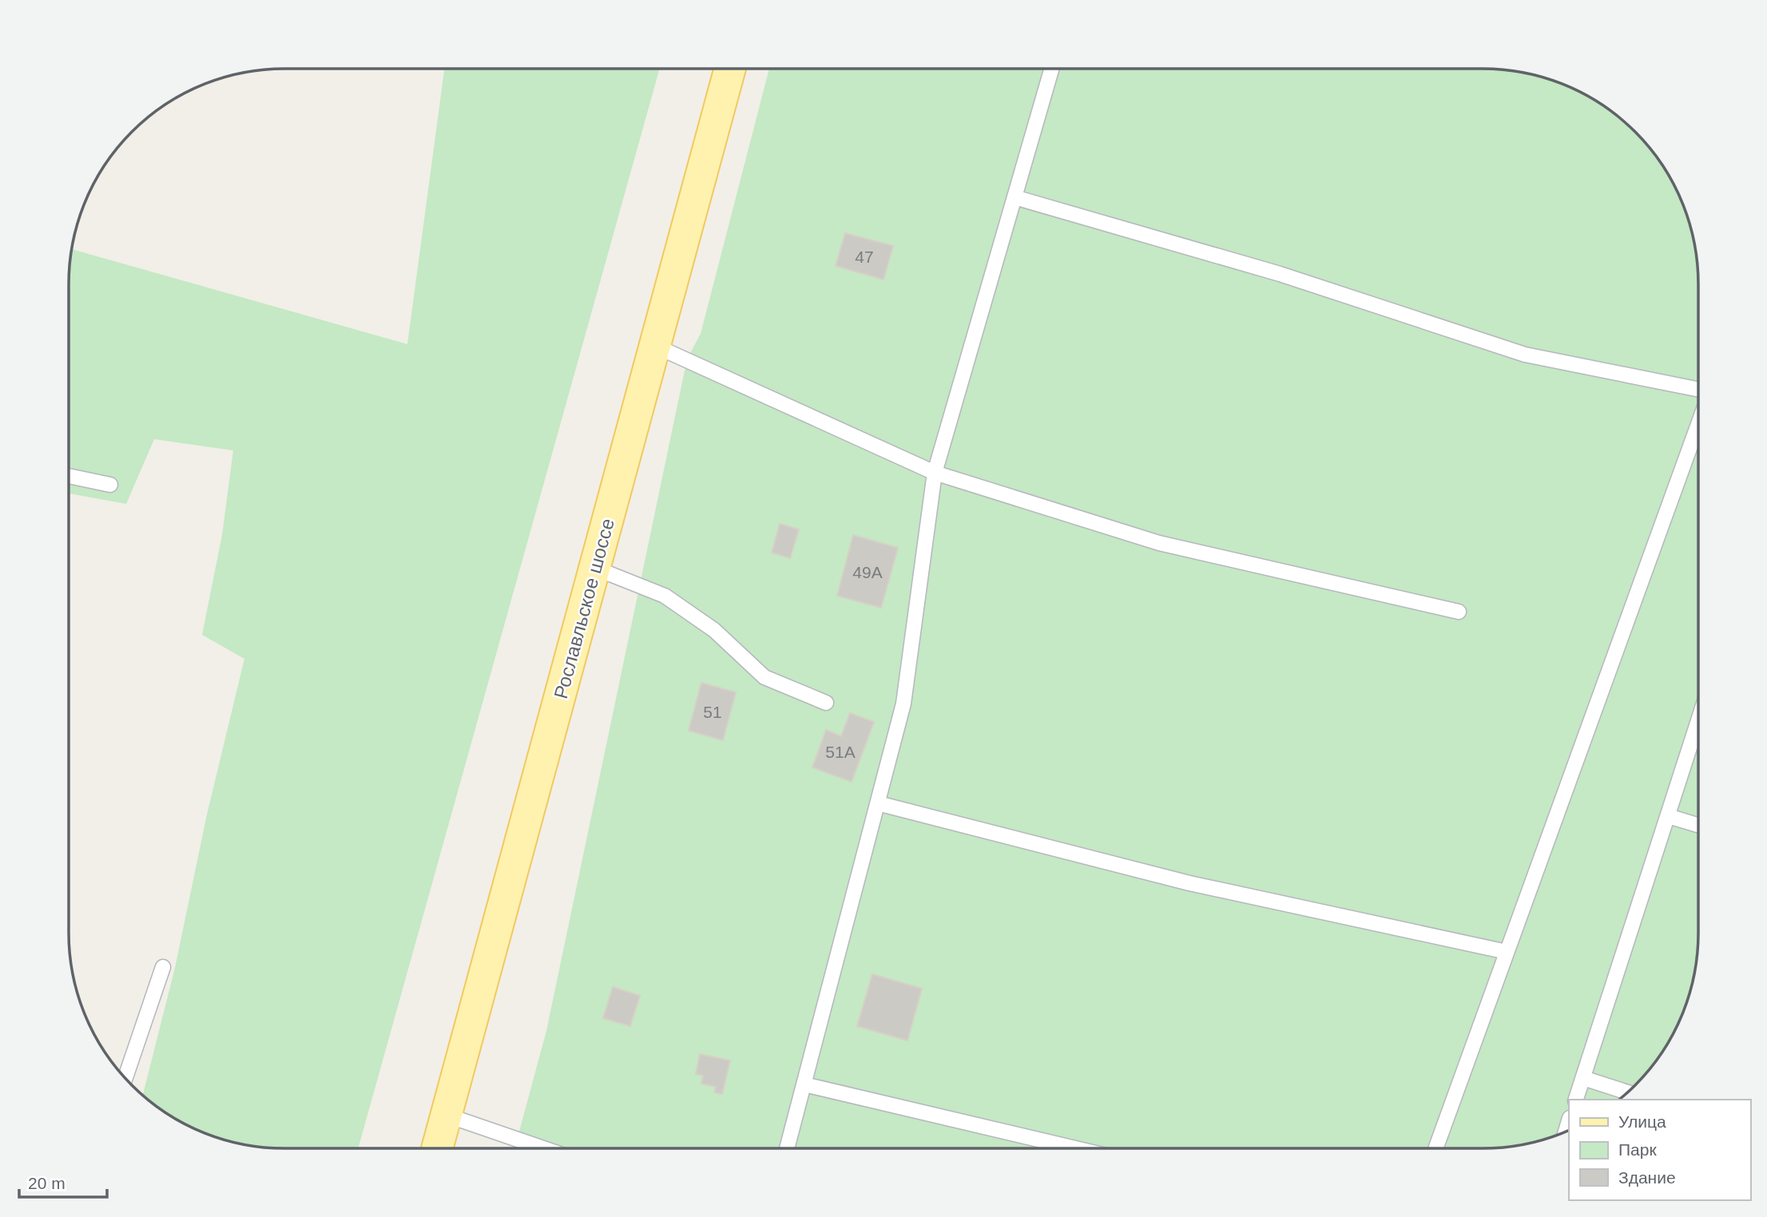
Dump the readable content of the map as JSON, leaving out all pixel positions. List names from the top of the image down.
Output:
{
  "streets": {
    "main road": ["Рославльское шоссе"]
  },
  "house_numbers": [
    "47",
    "49А",
    "51",
    "51А"
  ],
  "legend": ["Улица", "Парк", "Здание"],
  "scale_bar": "20 m"
}
